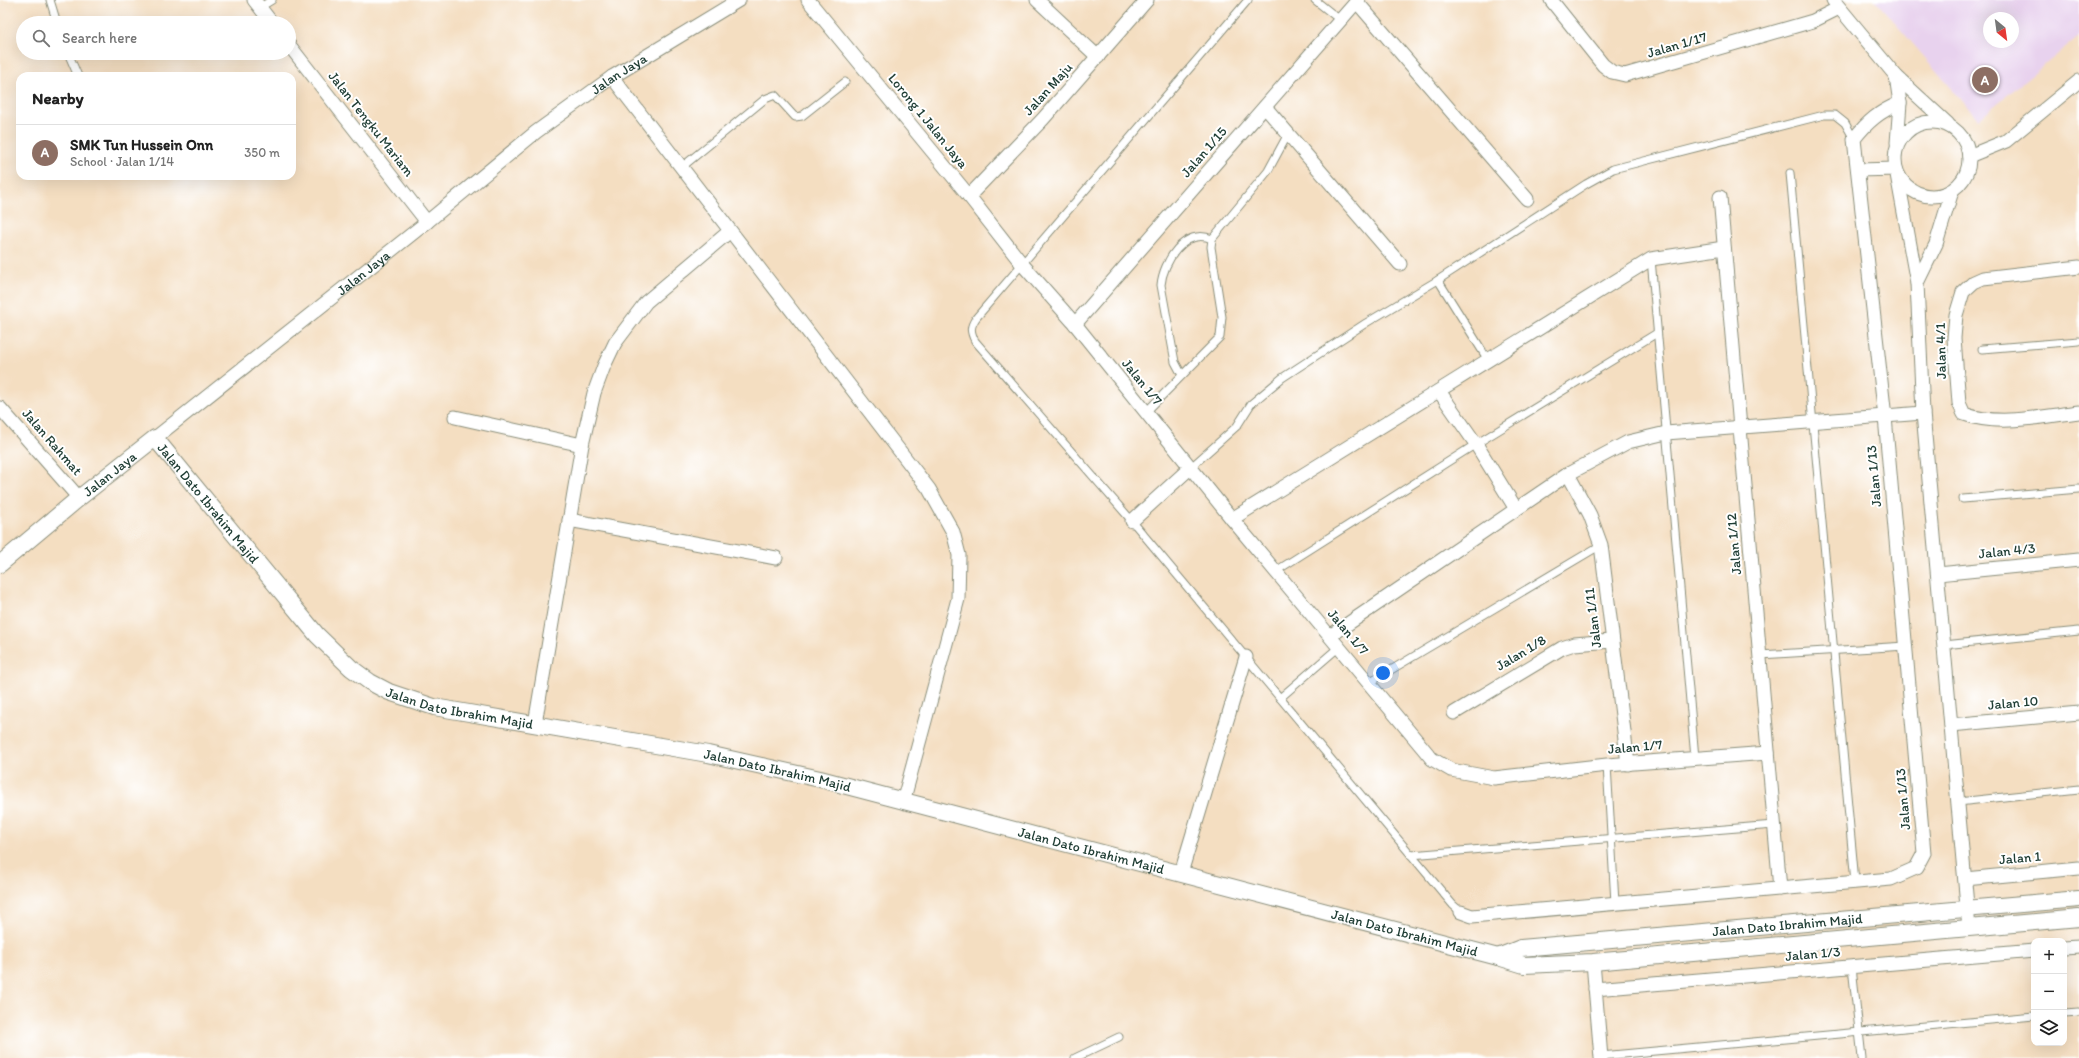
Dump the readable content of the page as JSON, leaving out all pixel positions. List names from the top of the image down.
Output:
{
  "streets": {
    "street": [
      "Jalan 1/17",
      "Jalan Jaya",
      "Jalan Maju",
      "Lorong 1 Jalan Jaya",
      "Jalan Tengku Mariam",
      "Jalan 1/15",
      "Jalan 4/1",
      "Jalan 1/7",
      "Jalan Rahmat",
      "Jalan 1/13",
      "Jalan Dato Ibrahim Majid",
      "Jalan 1/12",
      "Jalan 4/3",
      "Jalan 1/11",
      "Jalan 1/8",
      "Jalan 10",
      "Jalan 1",
      "Jalan 1/3"
    ]
  },
  "crossings": [
    ["Jalan Jaya", "Jalan Tengku Mariam"],
    ["Jalan Jaya", "Jalan Rahmat"],
    ["Jalan Jaya", "Jalan Dato Ibrahim Majid"],
    ["Jalan Maju", "Lorong 1 Jalan Jaya"],
    ["Lorong 1 Jalan Jaya", "Jalan 1/7"],
    ["Jalan 1/15", "Jalan 1/7"],
    ["Jalan 1/7", "Jalan 1/12"],
    ["Jalan 1/7", "Jalan 1/11"],
    ["Jalan 1/11", "Jalan 1/8"]
  ],
  "north": "bottom right",
  "page": {
    "search": "Search here",
    "pins": "A",
    "heading": "Nearby",
    "list": [
      {
        "mark": "A",
        "name": "SMK Tun Hussein Onn",
        "note": "School · Jalan 1/14",
        "value": "350 m"
      }
    ],
    "map_buttons": ["+", "−"]
  }
}
